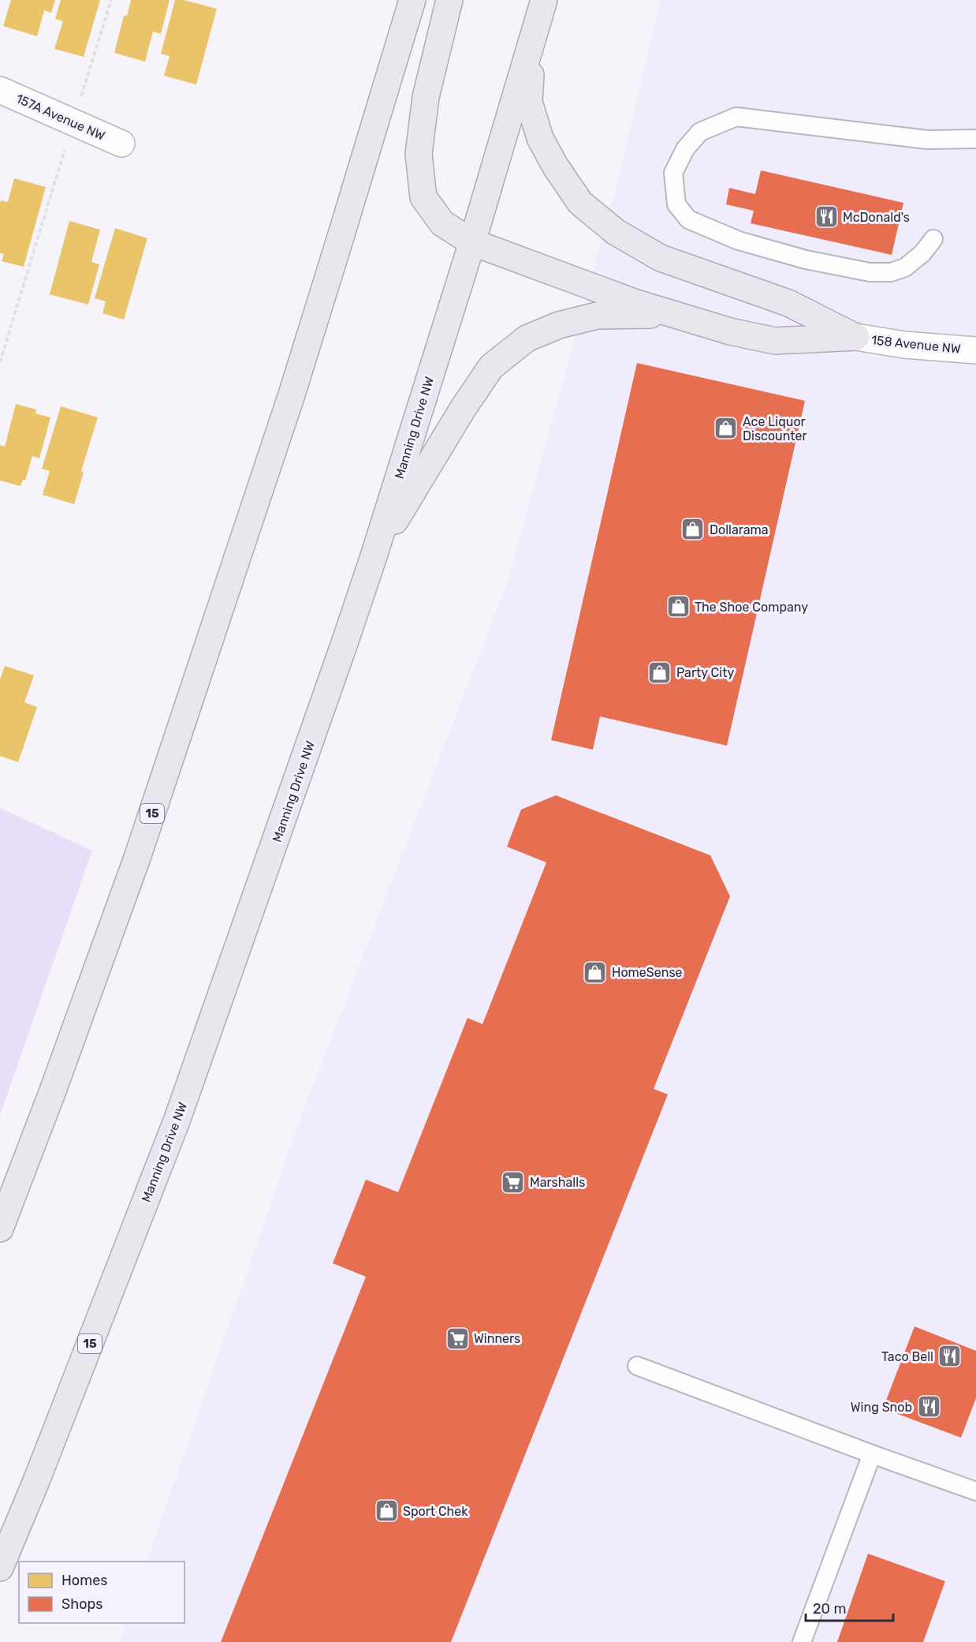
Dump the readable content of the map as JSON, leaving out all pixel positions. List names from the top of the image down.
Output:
{
  "streets": {
    "main road": ["Manning Drive NW", "15"],
    "street": ["157A Avenue NW", "158 Avenue NW"]
  },
  "places": {
    "restaurant": ["McDonald's", "Taco Bell", "Wing Snob"],
    "shop": [
      "Ace Liquor Discounter",
      "Dollarama",
      "The Shoe Company",
      "Party City",
      "HomeSense",
      "Sport Chek"
    ],
    "supermarket": ["Marshalls", "Winners"]
  },
  "legend": ["Homes", "Shops"],
  "scale_bar": "20 m"
}
